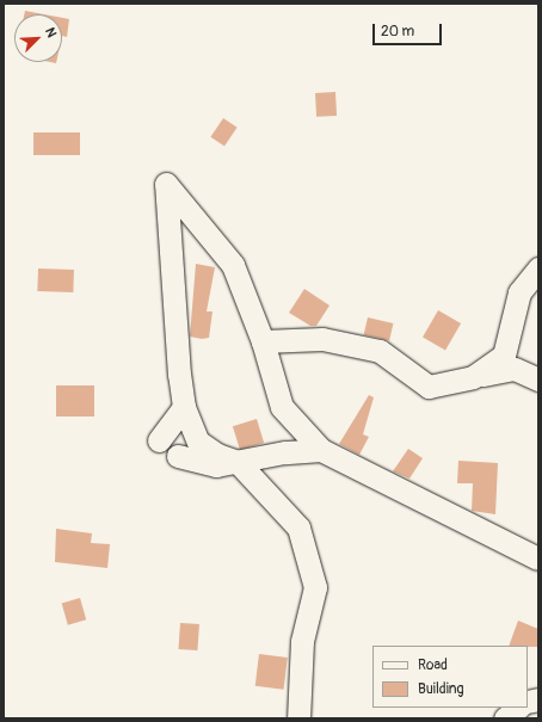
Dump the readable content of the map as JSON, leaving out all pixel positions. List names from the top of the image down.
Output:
{
  "legend": ["Road", "Building"],
  "scale_bar": "20 m",
  "north": "top right"
}
